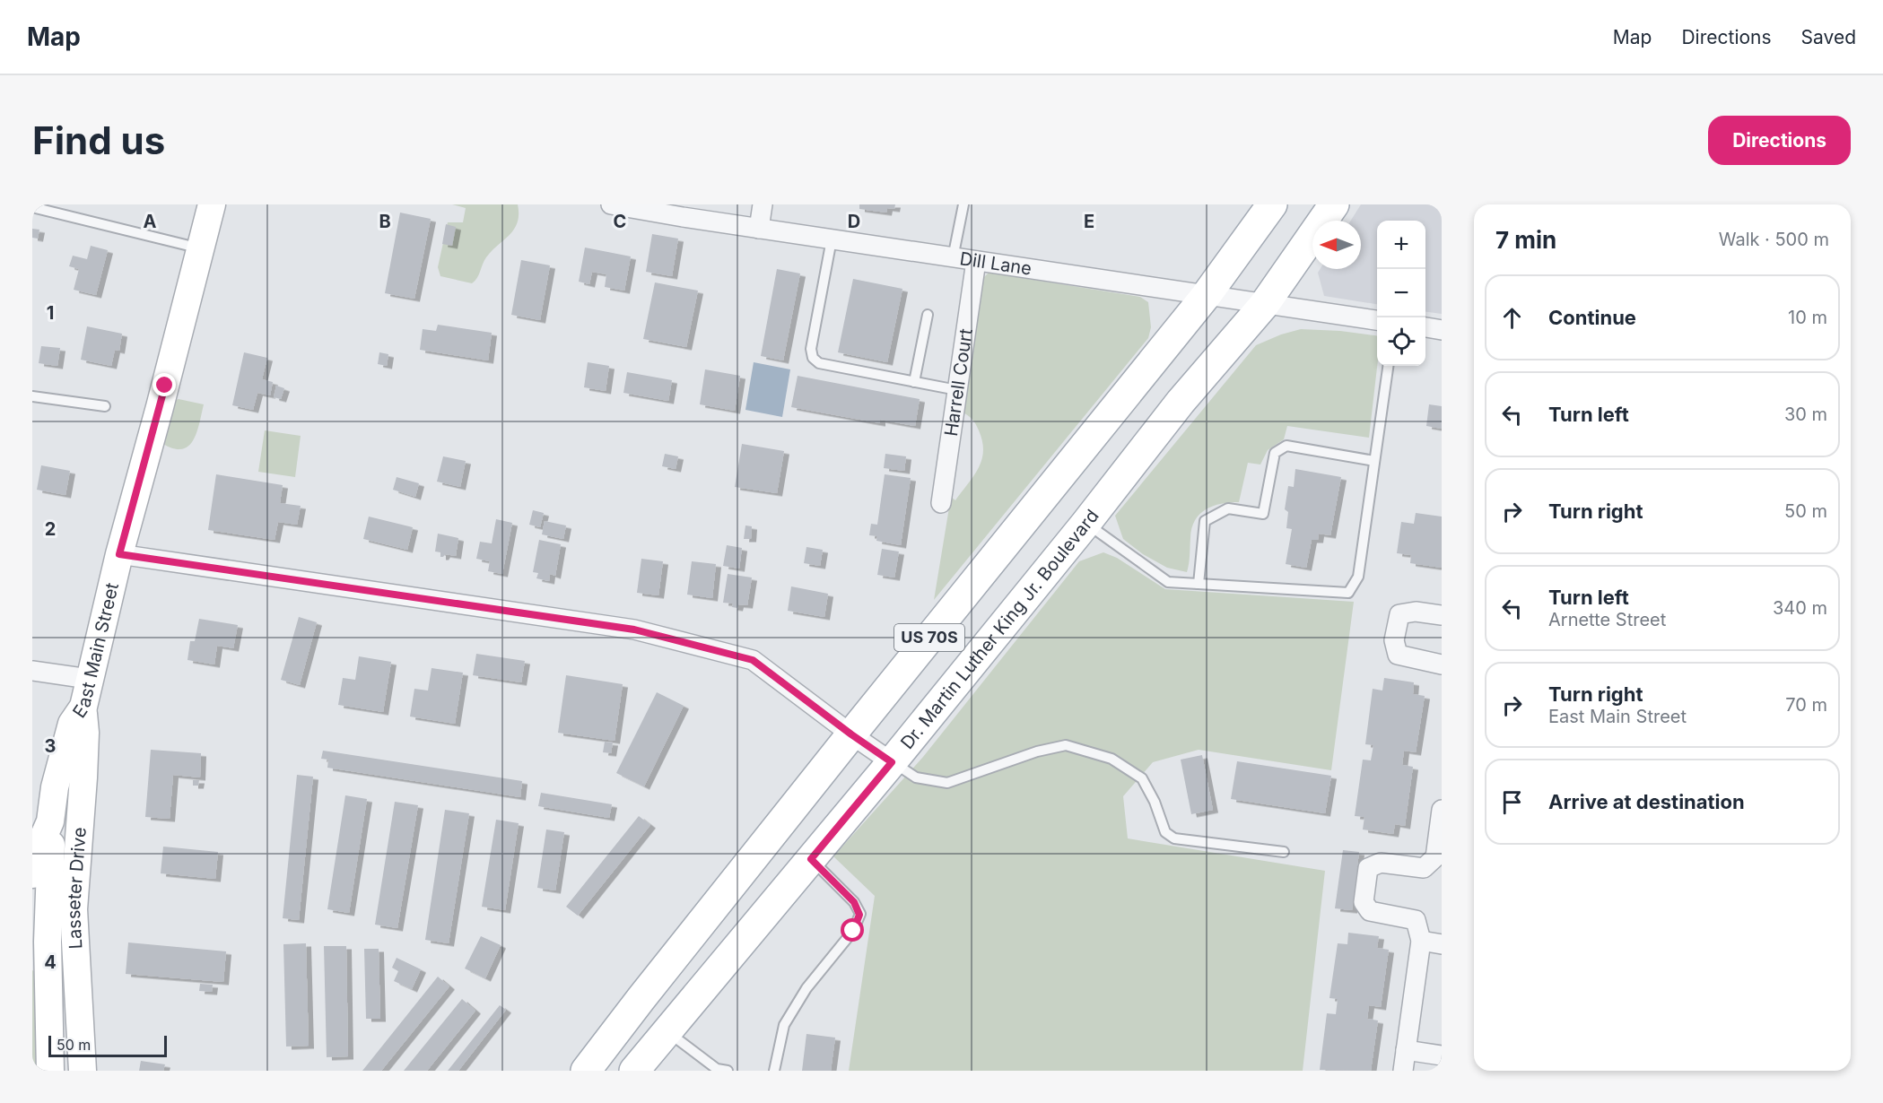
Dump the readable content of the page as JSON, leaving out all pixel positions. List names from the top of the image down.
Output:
{
  "streets": {
    "main road": ["Dr. Martin Luther King Jr. Boulevard", "US 70S"],
    "street": [
      "Dill Lane",
      "Harrell Court",
      "East Main Street",
      "Lasseter Drive"
    ]
  },
  "crossings": [
    ["Dill Lane", "Harrell Court"],
    ["Dill Lane", "Dr. Martin Luther King Jr. Boulevard"],
    ["Dill Lane", "US 70S"],
    ["East Main Street", "Lasseter Drive"]
  ],
  "scale_bar": "50 m",
  "north": "left",
  "page": {
    "header": "Map",
    "nav": ["Map", "Directions", "Saved"],
    "buttons": "Directions",
    "title": "Find us",
    "heading": ["7 min", "Walk · 500 m"],
    "map_buttons": ["+", "−"],
    "list": [
      ["Continue", "10 m"],
      ["Turn left", "30 m"],
      ["Turn right", "50 m"],
      ["Turn left", "Arnette Street", "340 m"],
      ["Turn right", "East Main Street", "70 m"],
      "Arrive at destination"
    ],
    "scale": "50 m"
  },
  "grid": {
    "columns": [
      "A",
      "B",
      "C",
      "D",
      "E"
    ],
    "rows": [
      "1",
      "2",
      "3",
      "4"
    ]
  }
}
